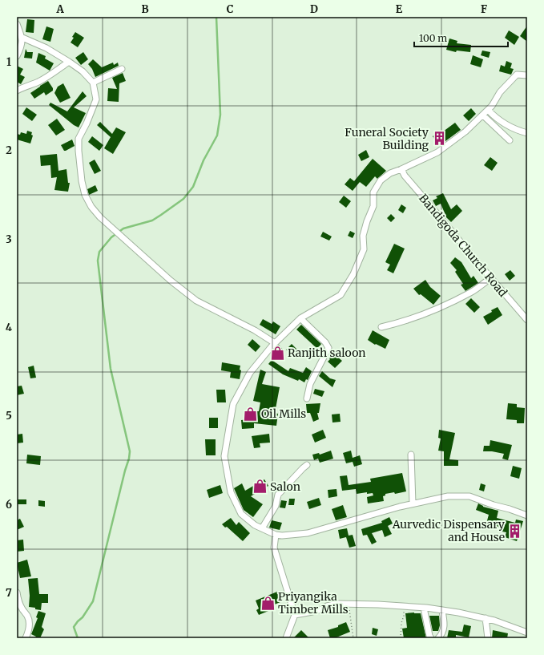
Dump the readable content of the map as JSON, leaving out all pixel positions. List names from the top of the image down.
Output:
{
  "streets": {
    "street": ["Bandigoda Church Road"]
  },
  "places": {
    "building": ["Funeral Society Building", "Aurvedic Dispensary and House"],
    "shop": [
      "Ranjith saloon",
      "Oil Mills",
      "Salon",
      "Priyangika Timber Mills"
    ]
  },
  "scale_bar": "100 m",
  "grid": {
    "columns": [
      "A",
      "B",
      "C",
      "D",
      "E",
      "F"
    ],
    "rows": [
      "1",
      "2",
      "3",
      "4",
      "5",
      "6",
      "7"
    ]
  }
}
